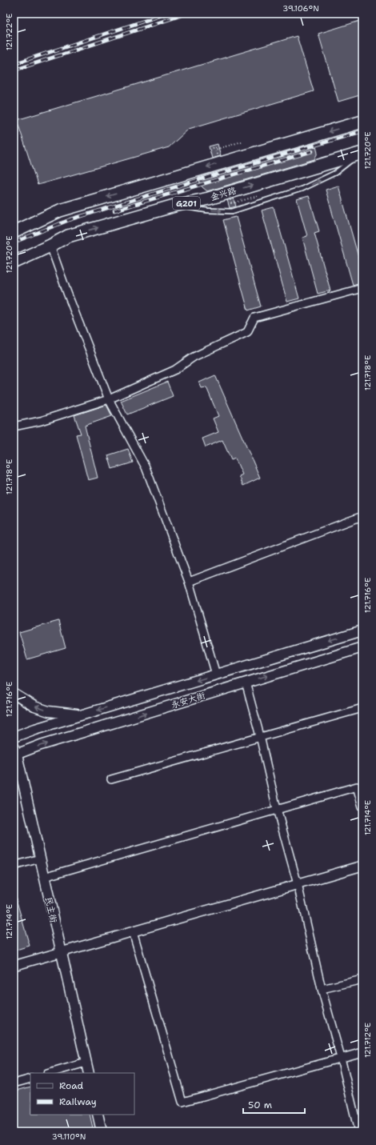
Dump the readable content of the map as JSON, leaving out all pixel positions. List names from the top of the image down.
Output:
{
  "streets": {
    "highway": ["金兴路", "G201"],
    "main road": ["永安大街", "民主街"]
  },
  "crossings": [
    ["永安大街", "民主街"]
  ],
  "legend": ["Road", "Railway"],
  "scale_bar": "50 m",
  "coordinates": [
    "39.106°N",
    "121.722°E",
    "121.720°E",
    "121.718°E",
    "121.716°E",
    "121.714°E",
    "121.712°E",
    "39.110°N"
  ]
}
